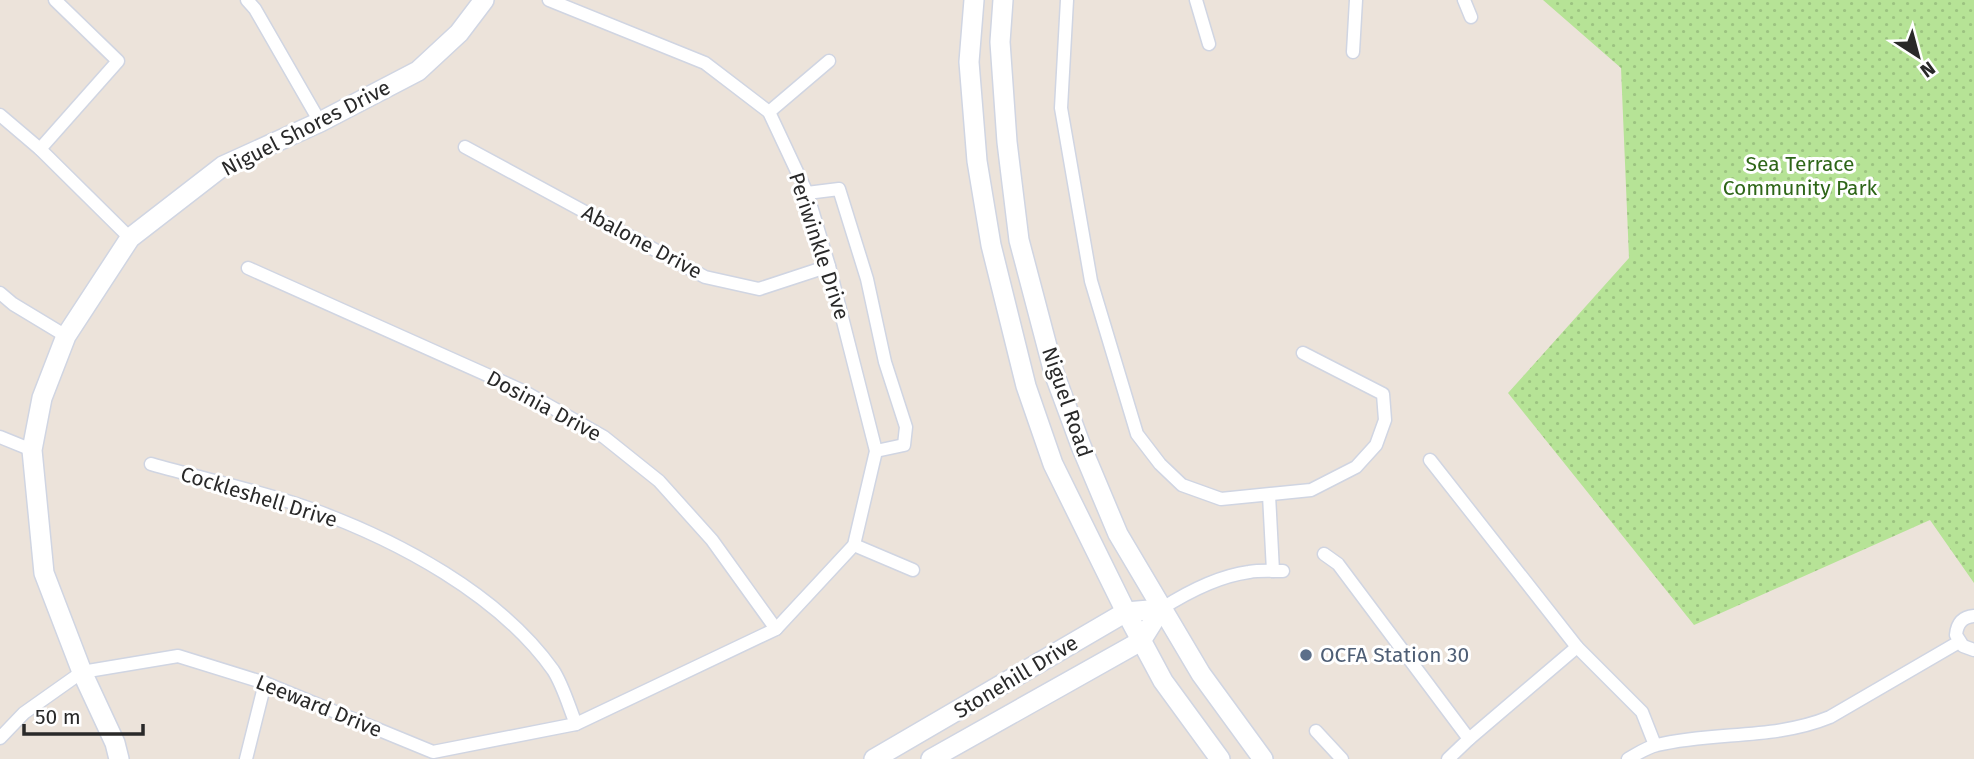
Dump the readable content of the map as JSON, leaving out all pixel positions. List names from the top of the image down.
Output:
{
  "streets": {
    "main road": ["Niguel Shores Drive", "Niguel Road", "Stonehill Drive"],
    "street": [
      "Abalone Drive",
      "Periwinkle Drive",
      "Dosinia Drive",
      "Cockleshell Drive",
      "Leeward Drive"
    ]
  },
  "crossings": [
    ["Niguel Shores Drive", "Leeward Drive"],
    ["Abalone Drive", "Periwinkle Drive"],
    ["Periwinkle Drive", "Leeward Drive"],
    ["Niguel Road", "Stonehill Drive"],
    ["Dosinia Drive", "Leeward Drive"],
    ["Cockleshell Drive", "Leeward Drive"]
  ],
  "parks": ["Sea Terrace Community Park"],
  "places": ["OCFA Station 30"],
  "scale_bar": "50 m",
  "north": "bottom right"
}
